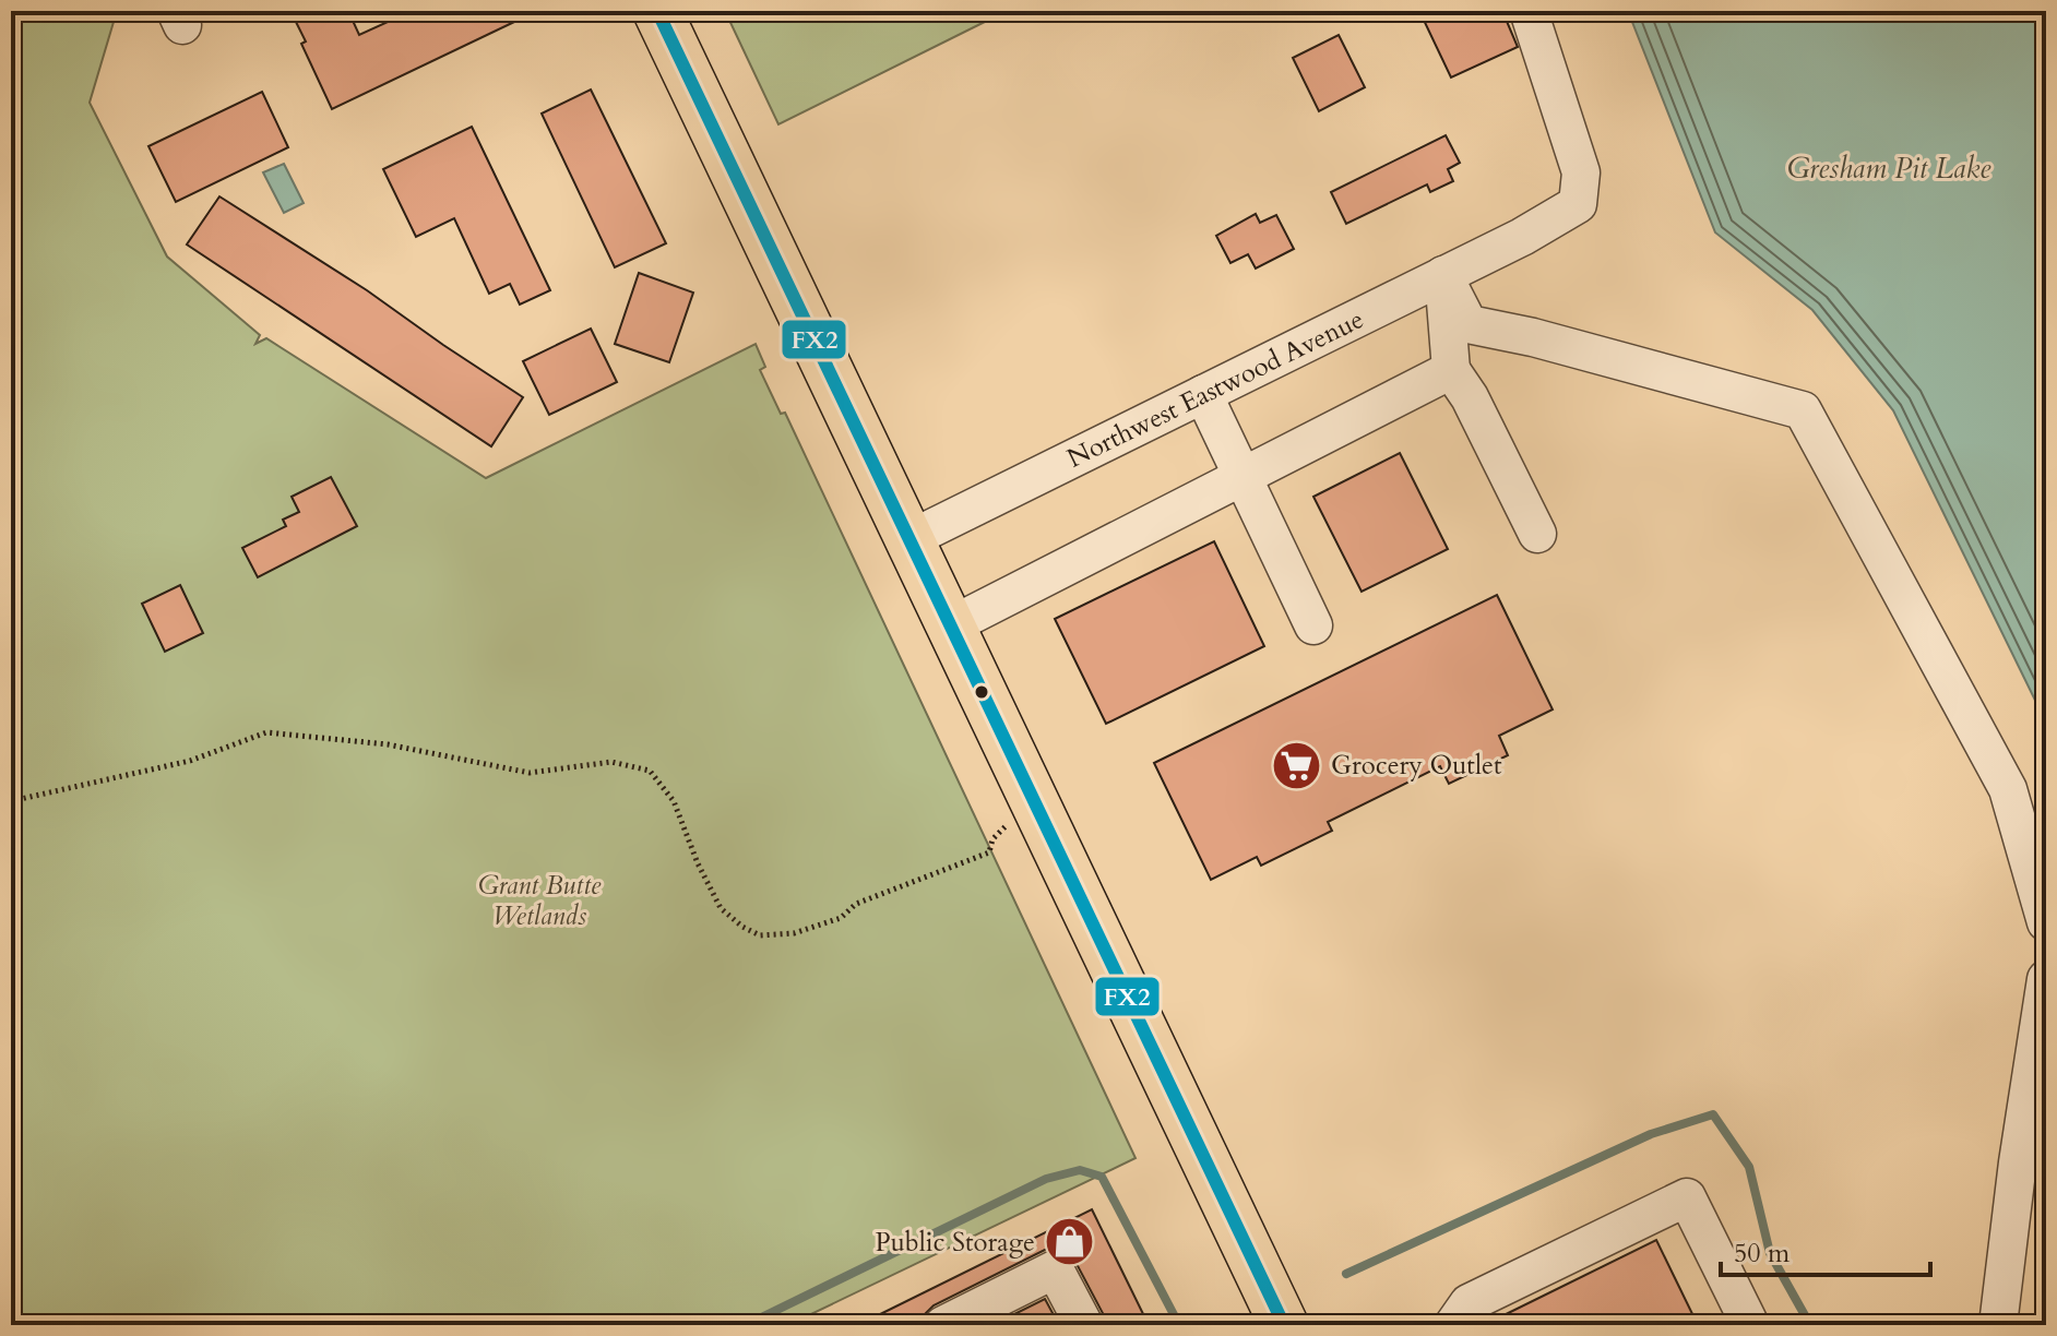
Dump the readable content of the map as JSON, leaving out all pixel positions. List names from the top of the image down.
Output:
{
  "streets": {
    "street": ["Northwest Eastwood Avenue"]
  },
  "water": ["Gresham Pit Lake"],
  "parks": ["Grant Butte Wetlands"],
  "places": {
    "supermarket": ["Grocery Outlet"],
    "shop": ["Public Storage"]
  },
  "lines": ["transit line FX2"],
  "scale_bar": "50 m"
}
